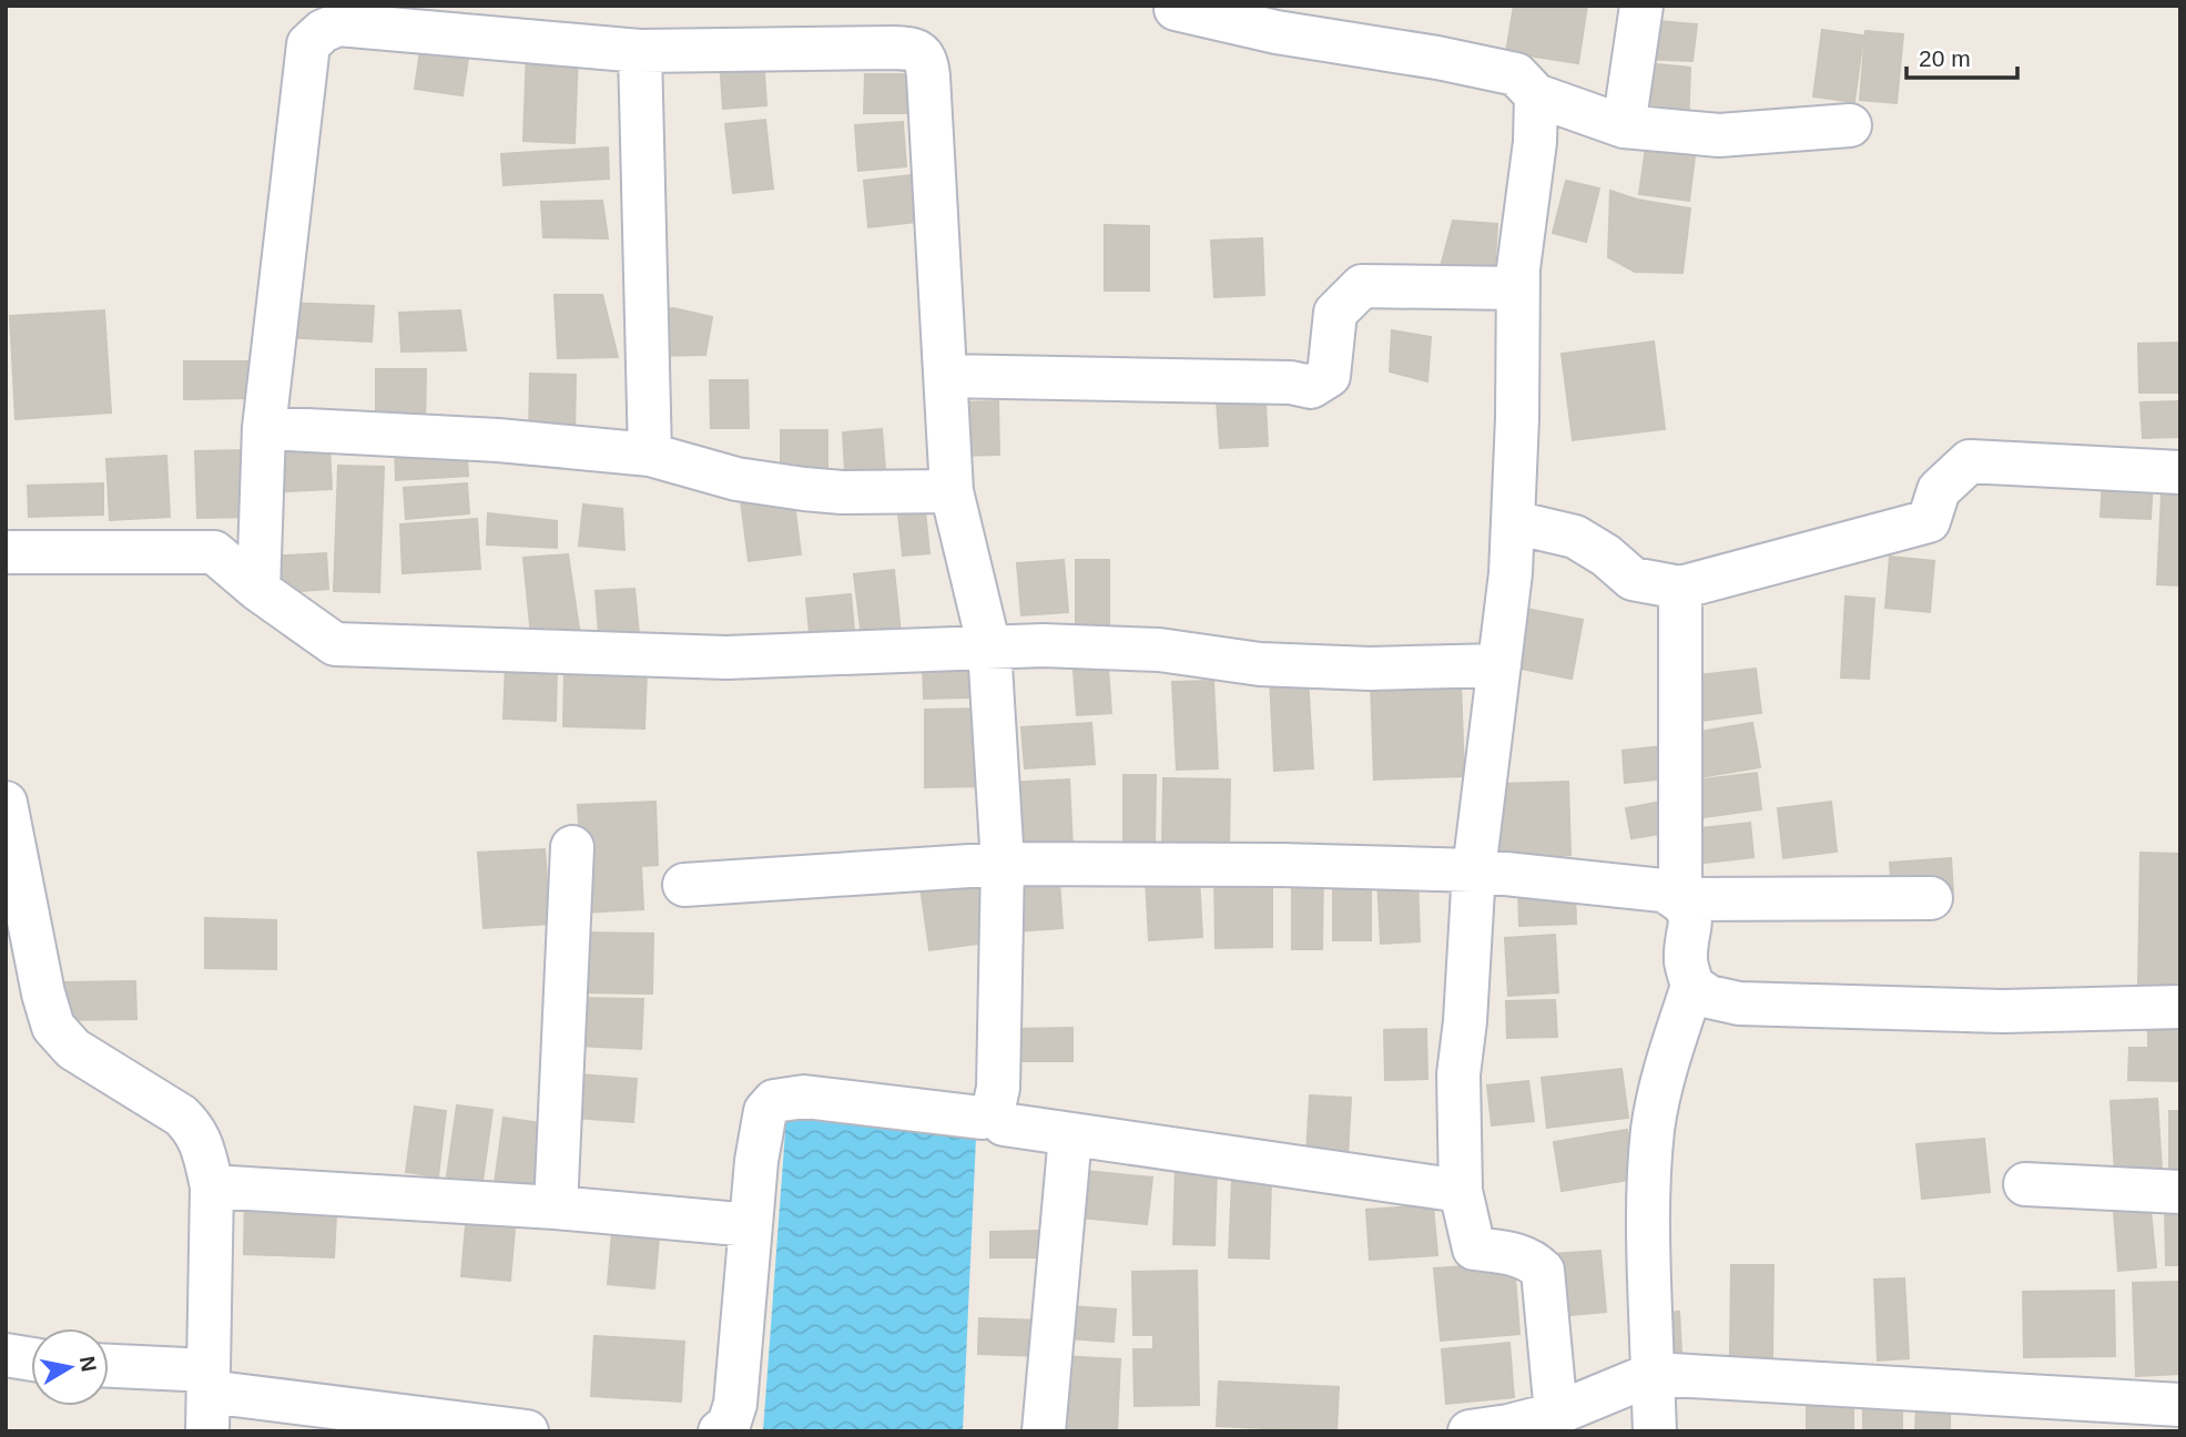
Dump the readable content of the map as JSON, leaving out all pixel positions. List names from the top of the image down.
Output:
{
  "scale_bar": "20 m",
  "north": "right"
}
